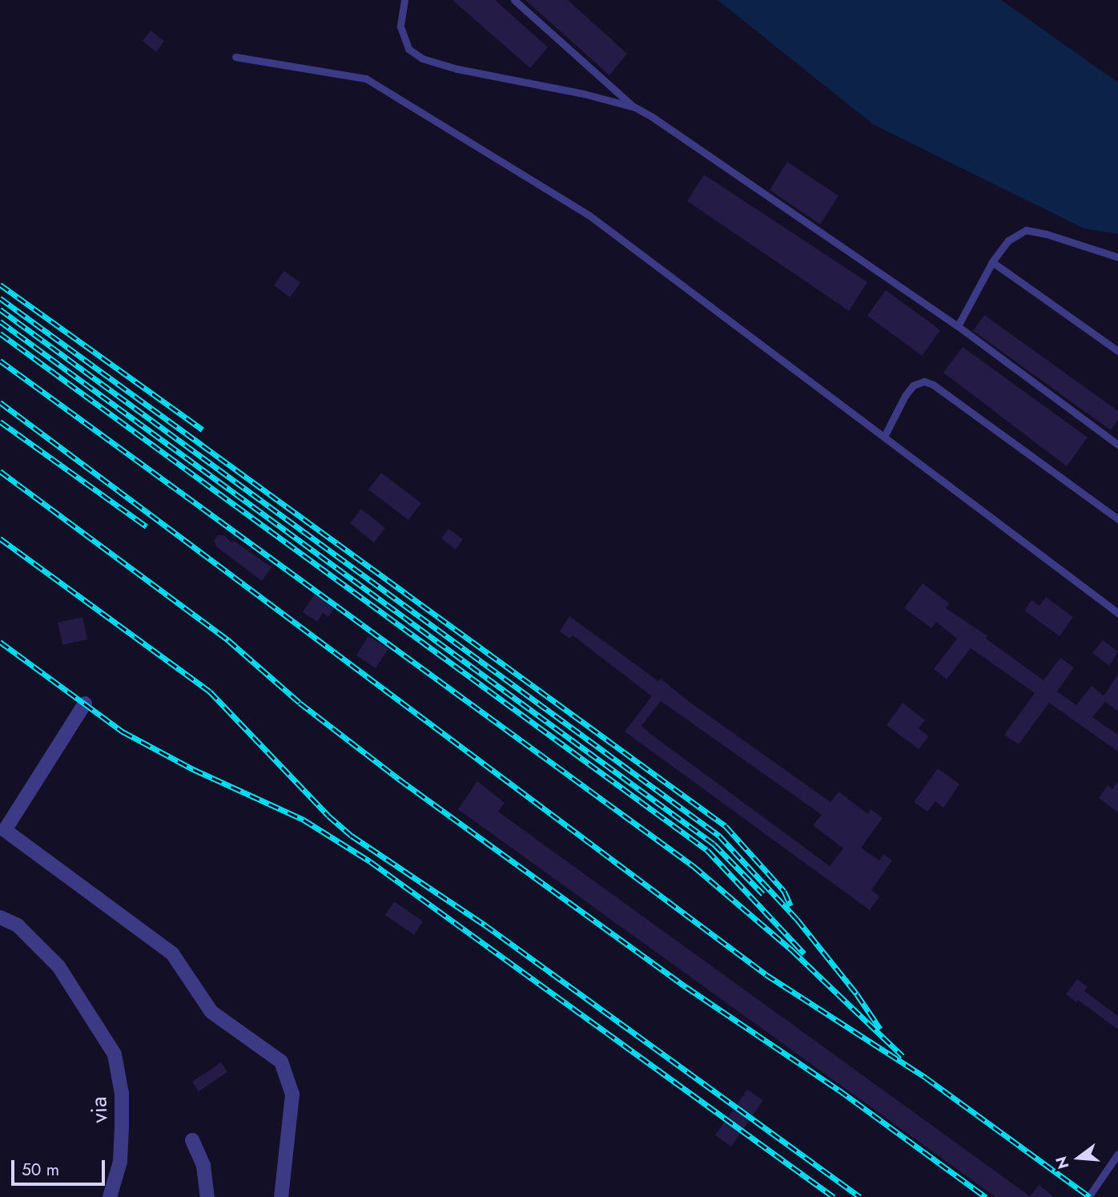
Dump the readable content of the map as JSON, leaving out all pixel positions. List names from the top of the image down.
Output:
{
  "streets": {
    "street": ["via"]
  },
  "scale_bar": "50 m",
  "north": "left"
}
